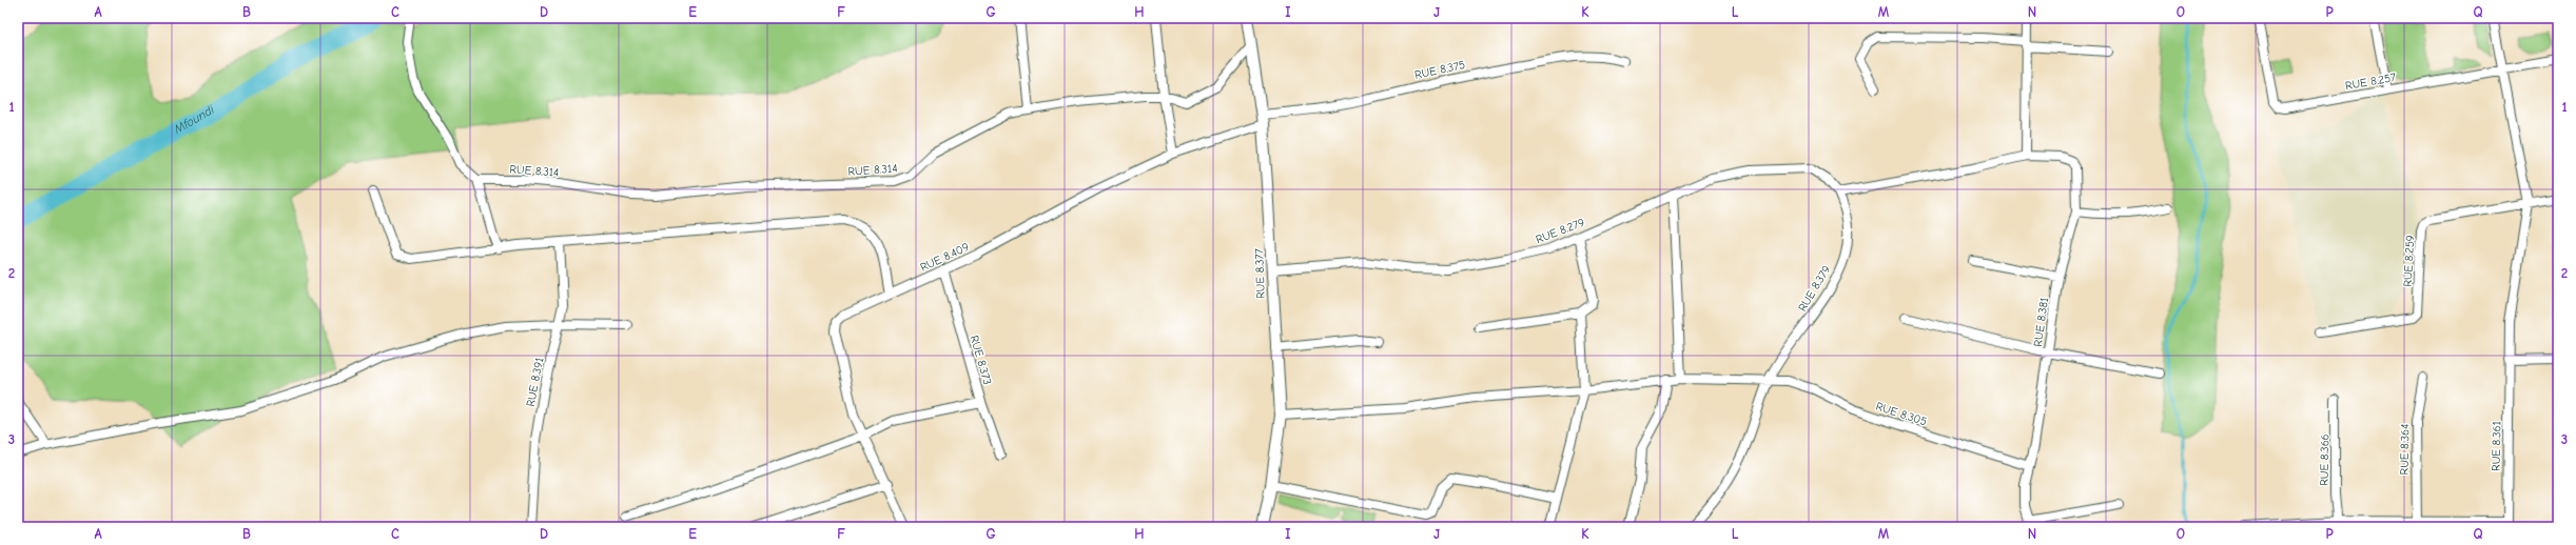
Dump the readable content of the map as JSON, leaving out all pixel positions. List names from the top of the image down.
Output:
{
  "streets": {
    "street": [
      "RUE 8.375",
      "RUE 8.257",
      "RUE 8.314",
      "RUE 8.279",
      "RUE 8.409",
      "RUE 8.259",
      "RUE 8.377",
      "RUE 8.379",
      "RUE 8.381",
      "RUE 8.373",
      "RUE 8.391",
      "RUE 8.305",
      "RUE 8.361",
      "RUE 8.364",
      "RUE 8.366"
    ]
  },
  "crossings": [
    ["RUE 8.375", "RUE 8.409"],
    ["RUE 8.375", "RUE 8.377"],
    ["RUE 8.257", "RUE 8.361"],
    ["RUE 8.314", "RUE 8.377"],
    ["RUE 8.279", "RUE 8.377"],
    ["RUE 8.279", "RUE 8.379"],
    ["RUE 8.409", "RUE 8.377"],
    ["RUE 8.409", "RUE 8.373"],
    ["RUE 8.259", "RUE 8.361"],
    ["RUE 8.377", "RUE 8.305"],
    ["RUE 8.379", "RUE 8.305"],
    ["RUE 8.381", "RUE 8.305"],
    ["RUE 8.361", "RUE 8.364"],
    ["RUE 8.361", "RUE 8.366"]
  ],
  "water": ["Mfoundi"],
  "grid": {
    "columns": [
      "A",
      "B",
      "C",
      "D",
      "E",
      "F",
      "G",
      "H",
      "I",
      "J",
      "K",
      "L",
      "M",
      "N",
      "O",
      "P",
      "Q"
    ],
    "rows": ["1", "2", "3"]
  }
}
